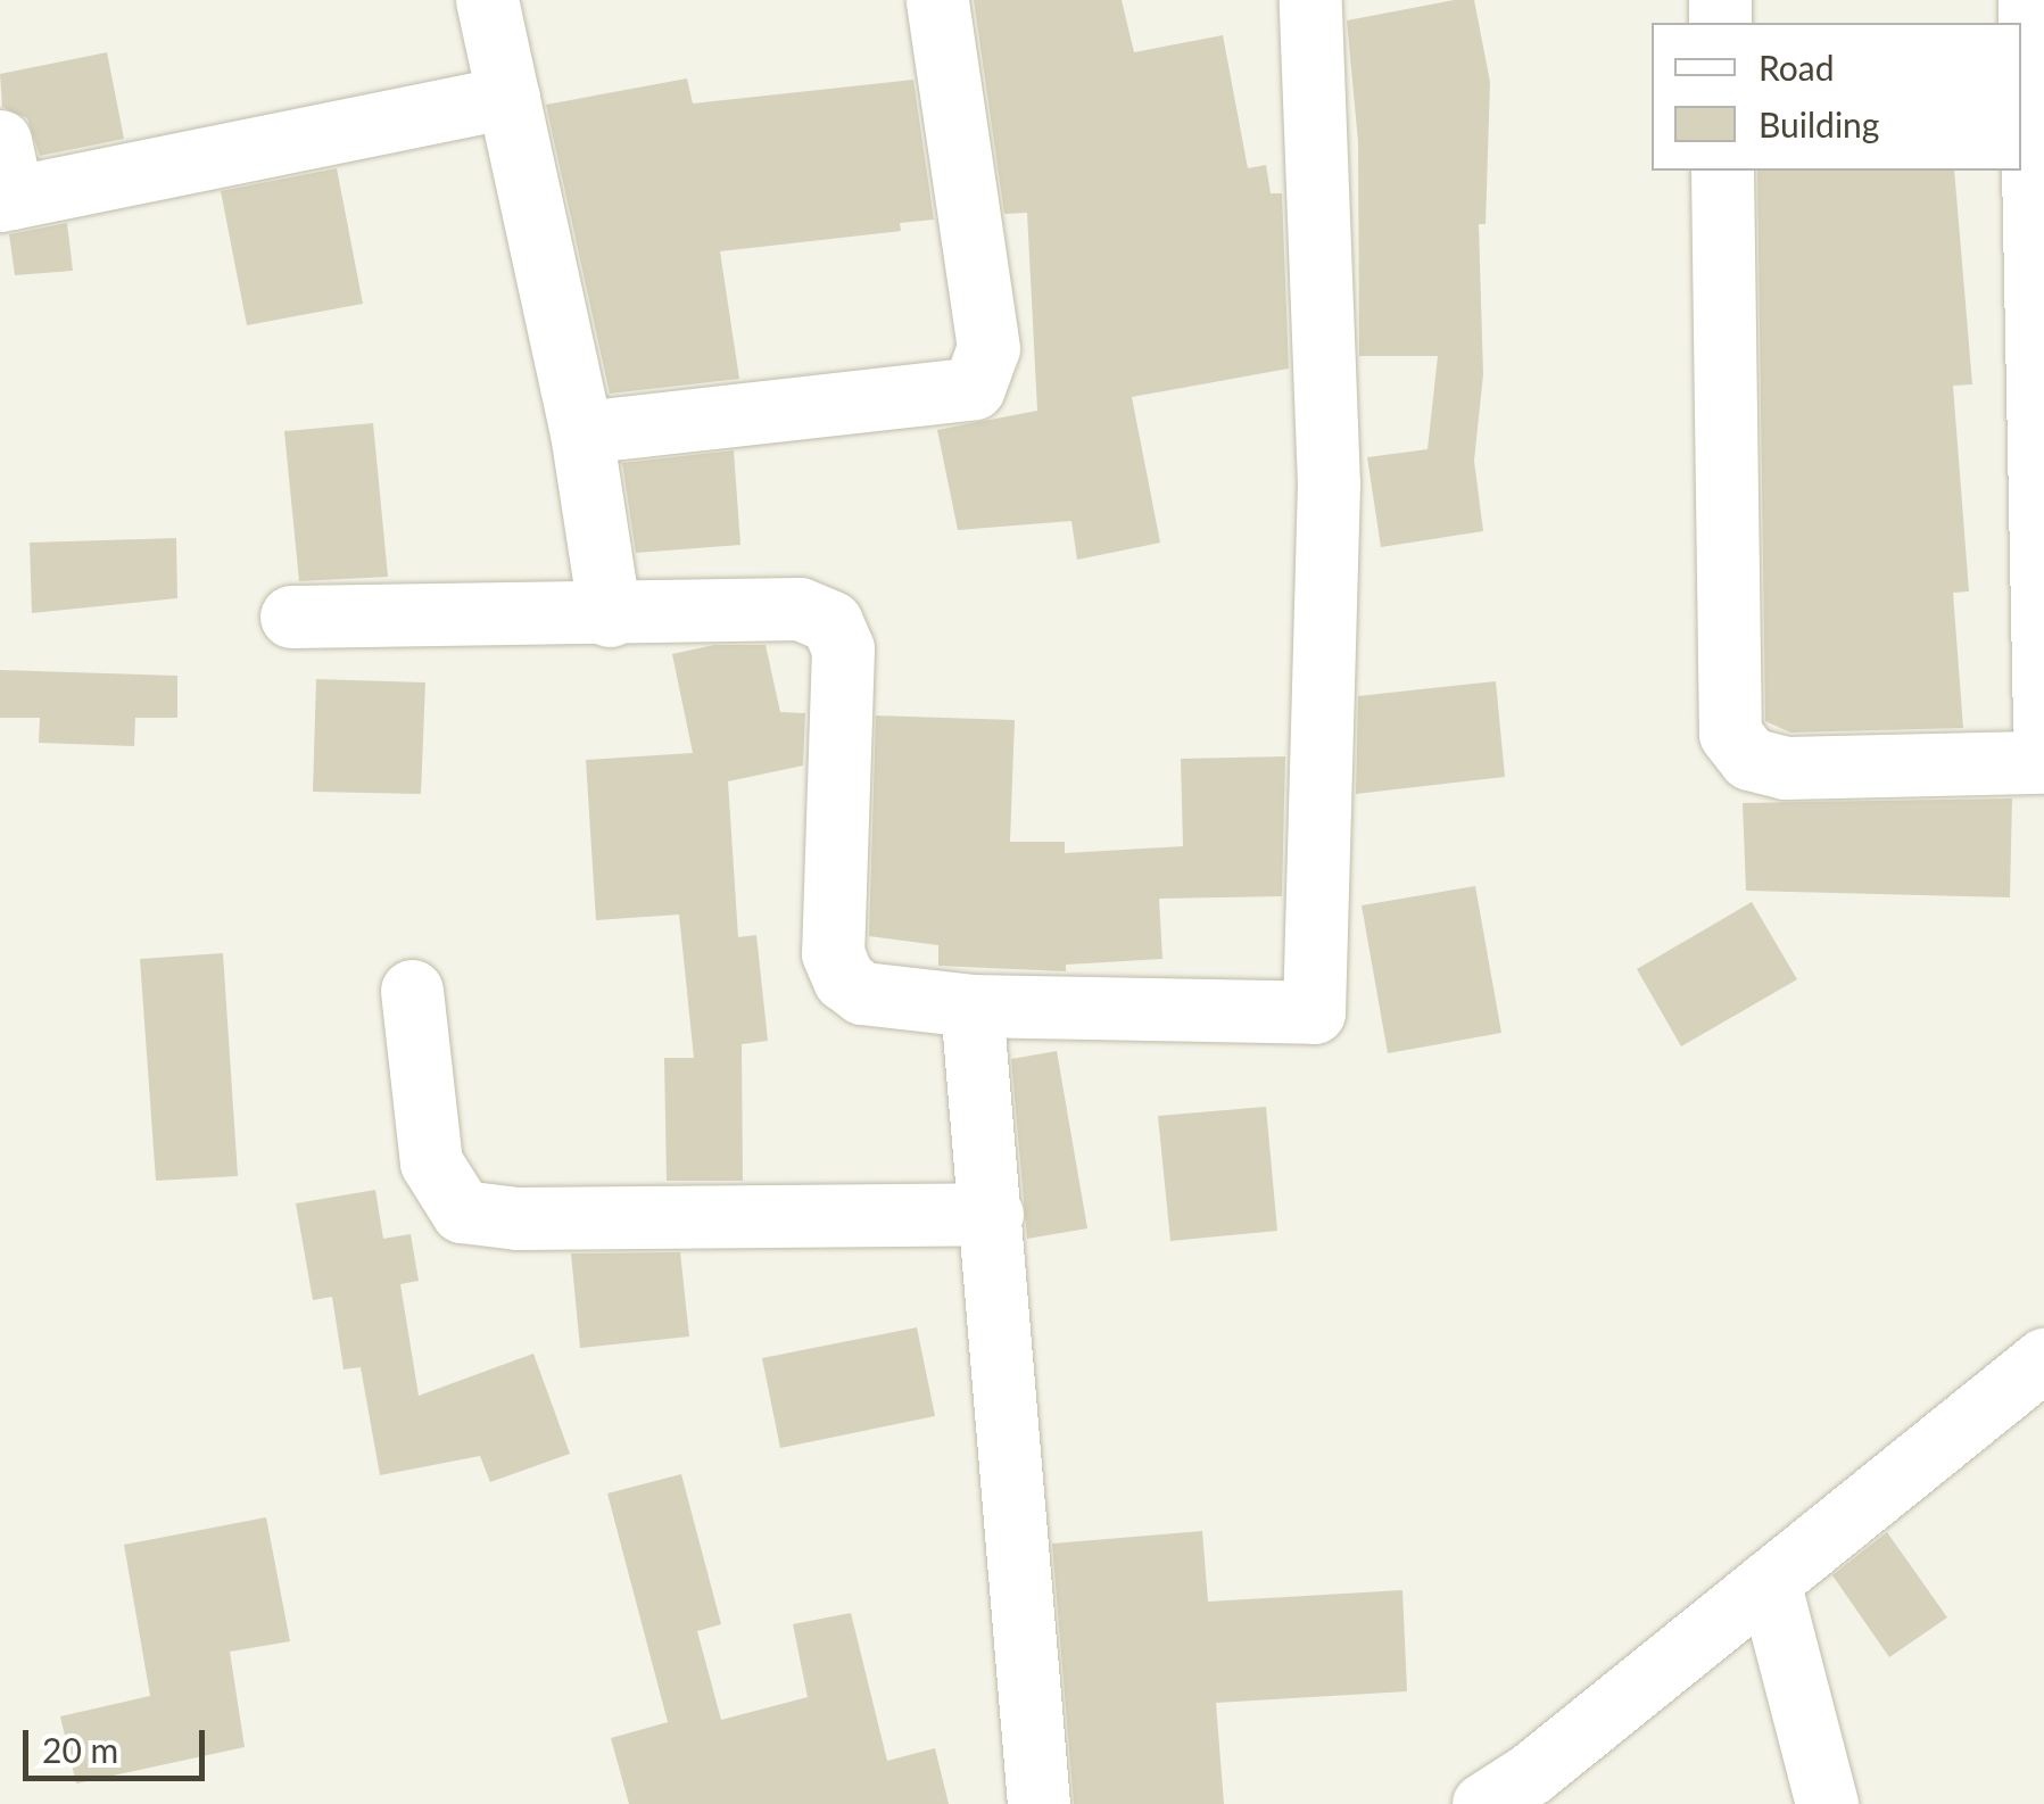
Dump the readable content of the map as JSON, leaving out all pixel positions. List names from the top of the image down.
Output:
{
  "legend": ["Road", "Building"],
  "scale_bar": "20 m"
}
